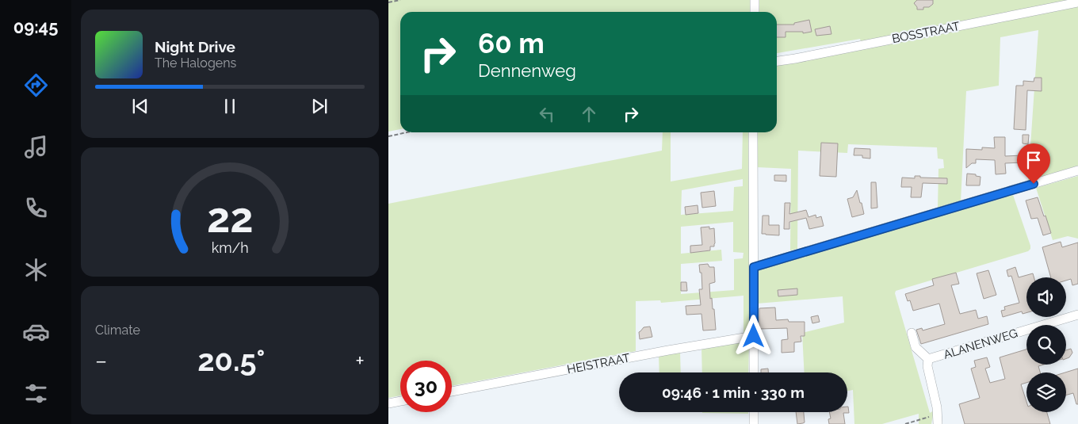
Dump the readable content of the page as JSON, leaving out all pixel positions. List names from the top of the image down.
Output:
{
  "streets": {
    "street": ["BOSSTRAAT", "ALANENWEG", "HEISTRAAT"]
  },
  "page": {
    "tabs": "09:45",
    "turn": ["60 m", "Dennenweg"],
    "song": ["Night Drive", "The Halogens"],
    "tile": "Climate",
    "heat": ["−", "20.5°", "+"],
    "limit": "30",
    "trip": "09:46 · 1 min · 330 m",
    "gauge": ["22", "km/h"]
  }
}
